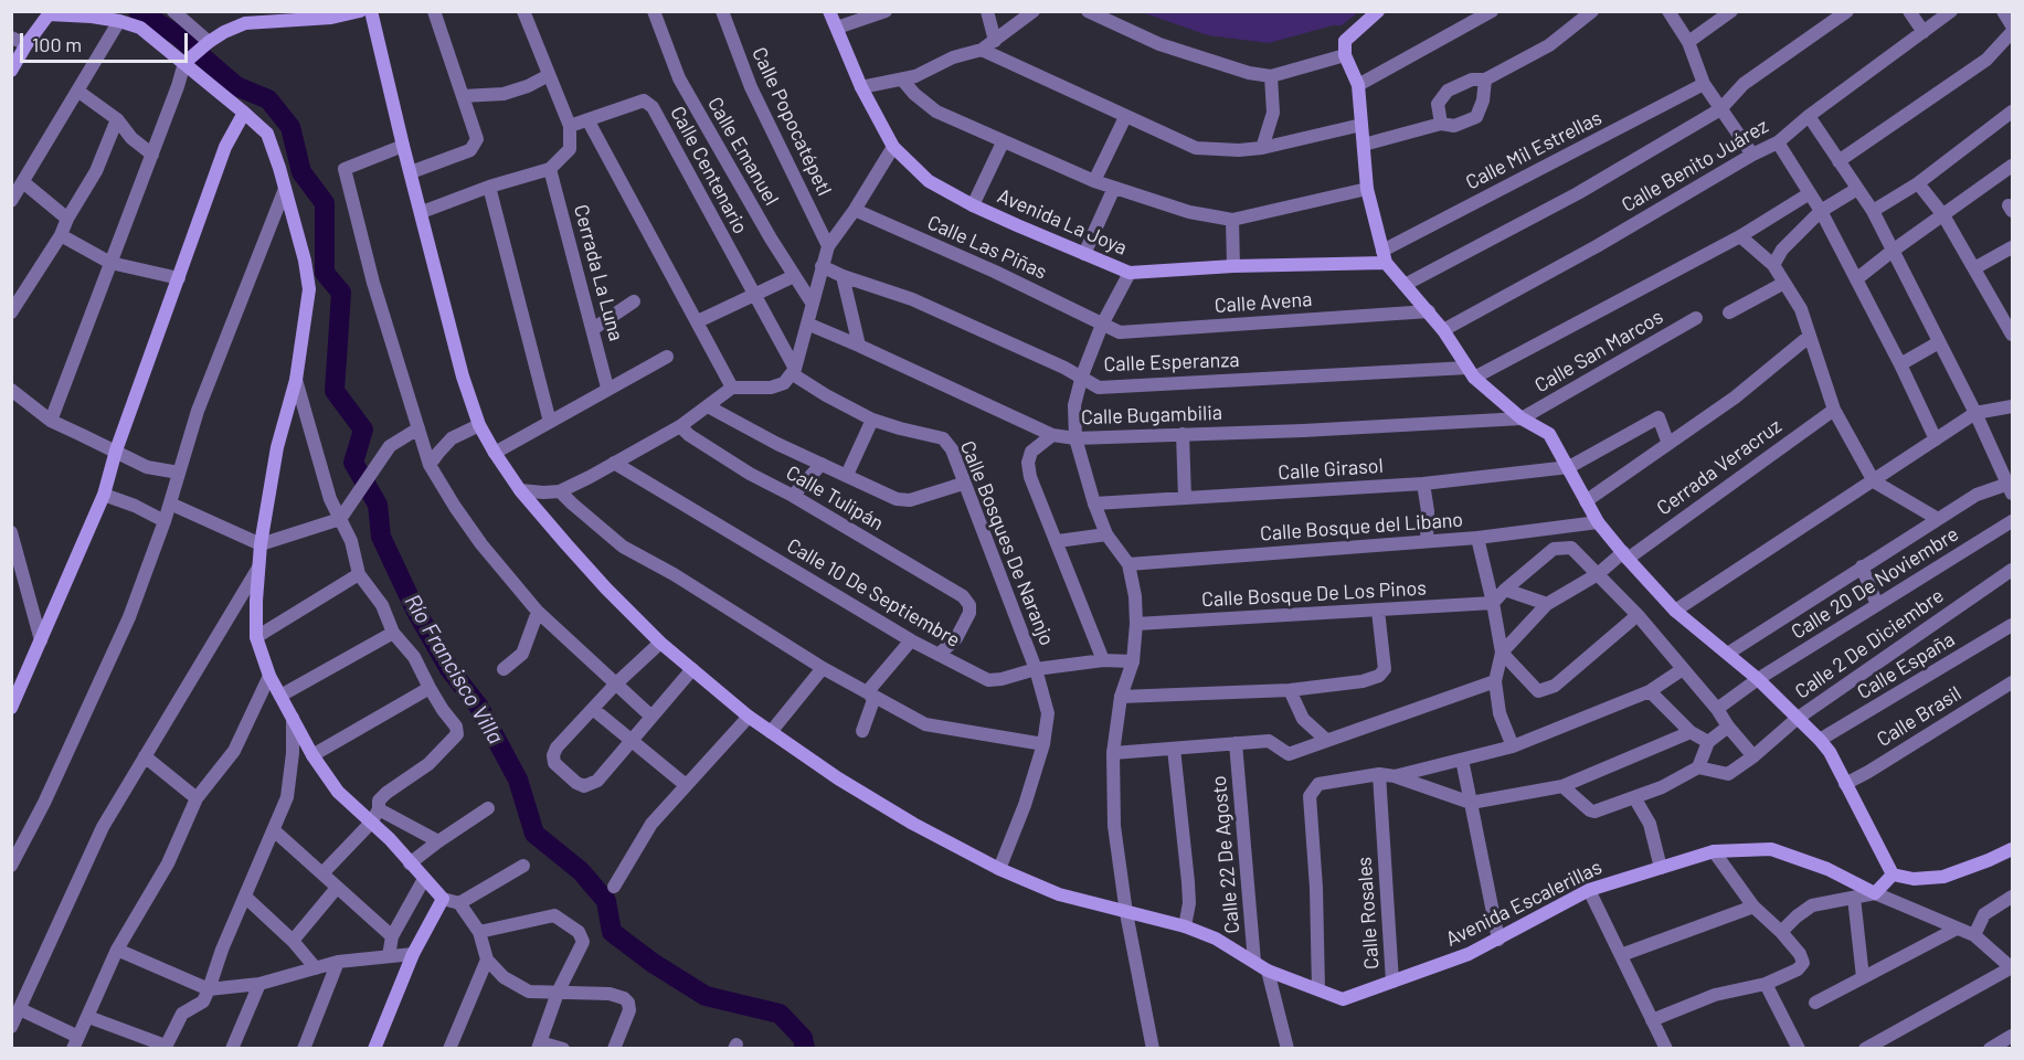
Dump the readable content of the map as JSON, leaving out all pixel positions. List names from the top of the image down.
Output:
{
  "streets": {
    "main road": ["Avenida La Joya", "Avenida Escalerillas"],
    "street": [
      "Calle Popocatépetl",
      "Calle Mil Estrellas",
      "Calle Emanuel",
      "Calle Benito Juárez",
      "Calle Centenario",
      "Calle Las Piñas",
      "Cerrada La Luna",
      "Calle Avena",
      "Calle San Marcos",
      "Calle Esperanza",
      "Calle Bugambilia",
      "Cerrada Veracruz",
      "Calle Girasol",
      "Calle Tulipán",
      "Calle Bosque del Libano",
      "Calle Bosques De Naranjo",
      "Calle 20 De Noviembre",
      "Calle 10 De Septiembre",
      "Calle Bosque De Los Pinos",
      "Calle 2 De Diciembre",
      "Calle España",
      "Calle Brasil",
      "Calle 22 De Agosto",
      "Calle Rosales"
    ]
  },
  "crossings": [
    ["Calle Mil Estrellas", "Avenida La Joya"],
    ["Calle Centenario", "Calle Bosques De Naranjo"],
    ["Calle Las Piñas", "Calle Avena"],
    ["Calle San Marcos", "Calle Bugambilia"],
    ["Calle Tulipán", "Calle 10 De Septiembre"],
    ["Calle Bosques De Naranjo", "Calle 10 De Septiembre"],
    ["Calle Bosques De Naranjo", "Avenida Escalerillas"],
    ["Calle 22 De Agosto", "Avenida Escalerillas"],
    ["Avenida Escalerillas", "Calle Rosales"]
  ],
  "water": ["Río Francisco Villa"],
  "scale_bar": "100 m"
}
